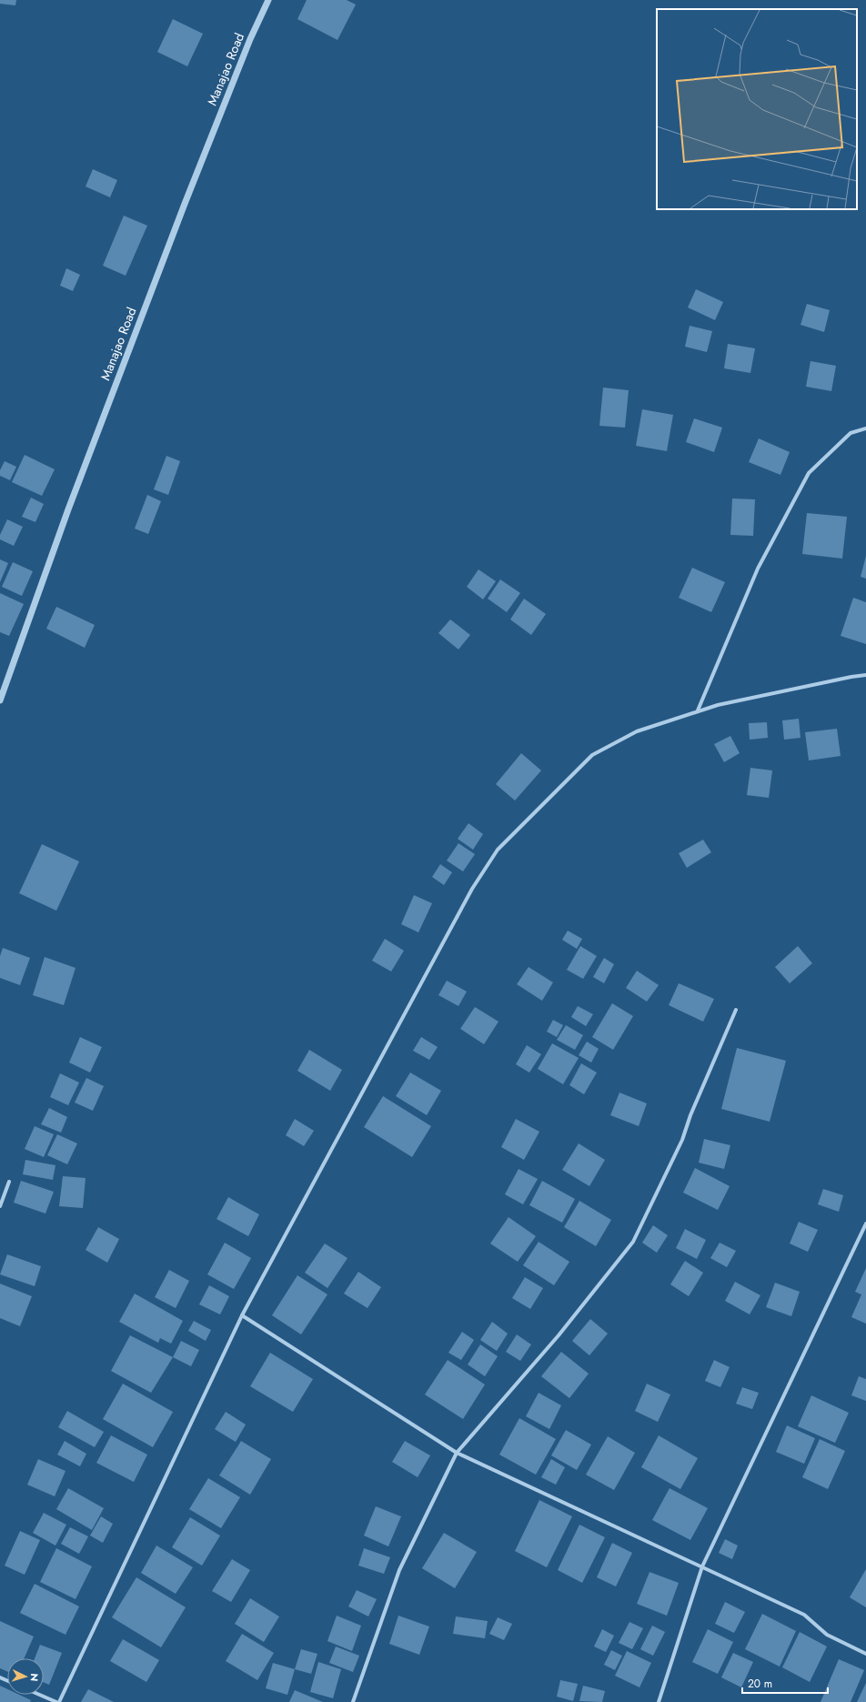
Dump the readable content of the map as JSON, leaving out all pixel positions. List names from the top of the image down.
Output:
{
  "streets": {
    "street": ["Manajao Road"]
  },
  "scale_bar": "20 m",
  "north": "right"
}
